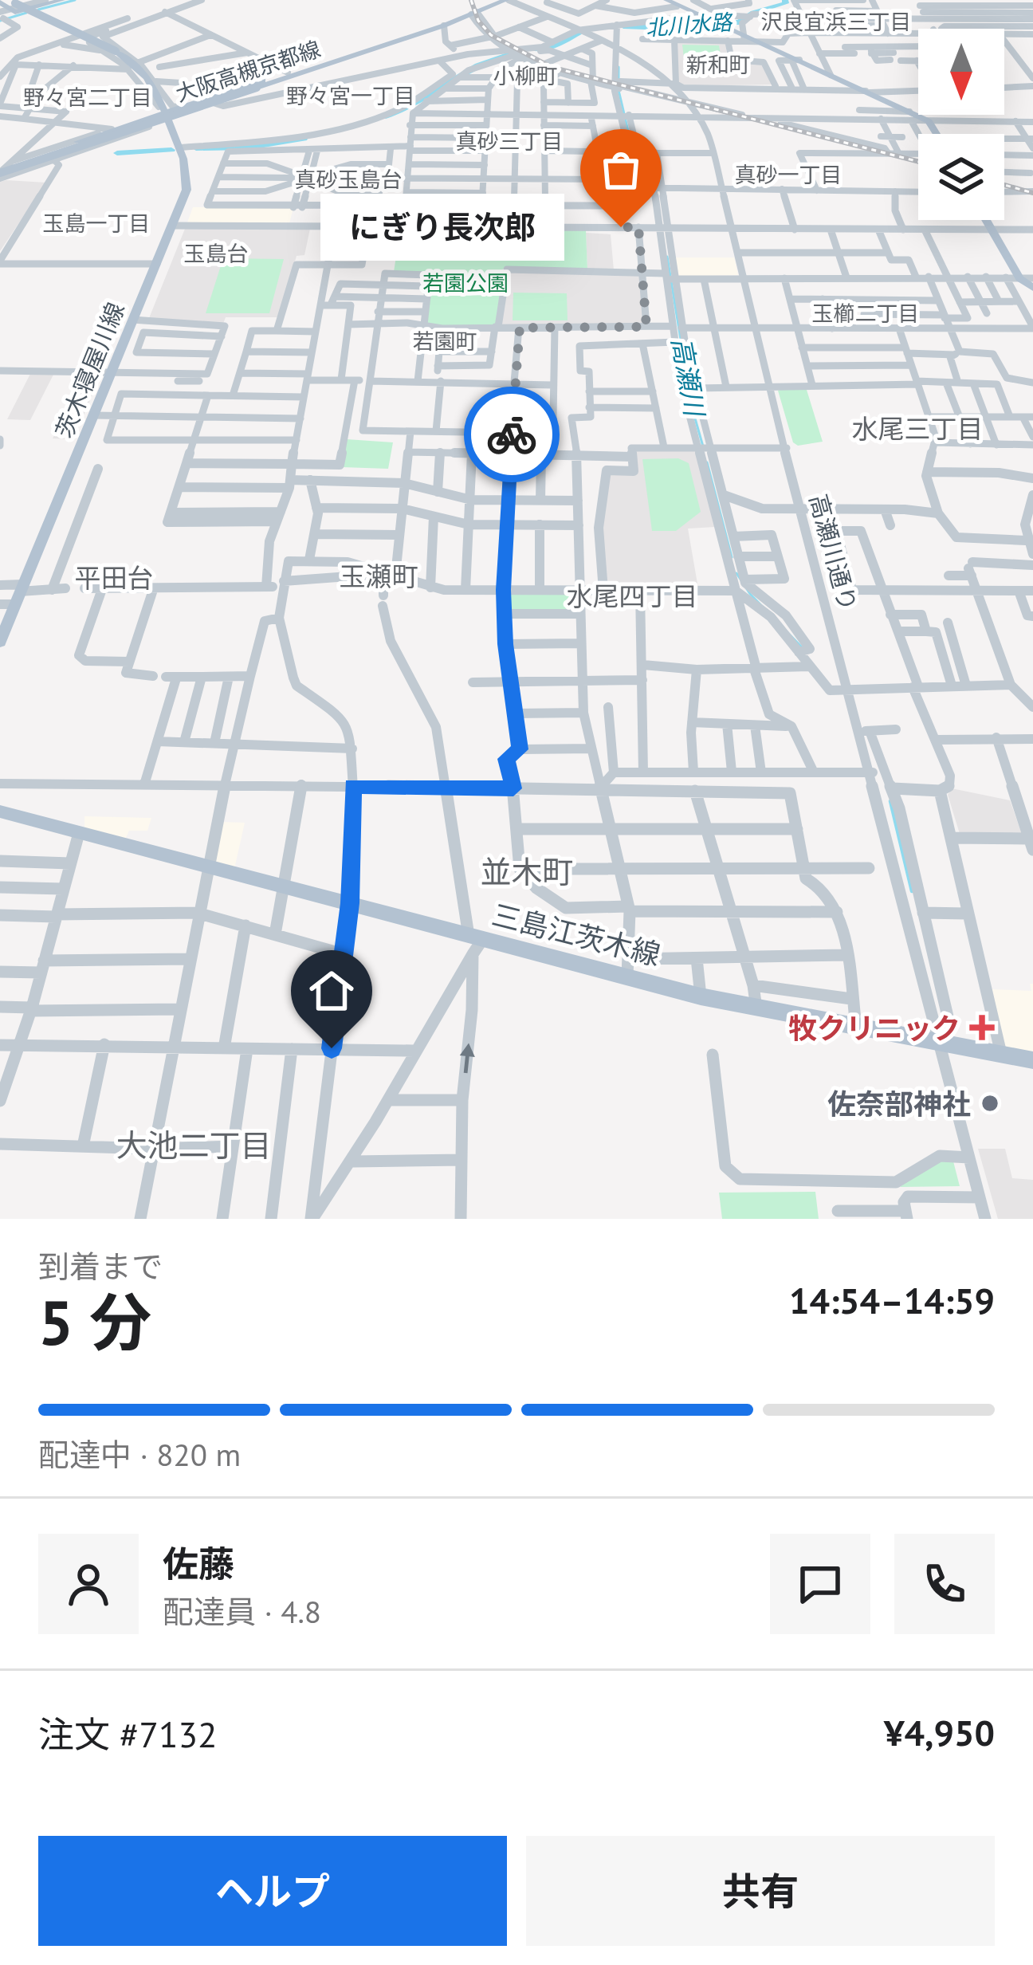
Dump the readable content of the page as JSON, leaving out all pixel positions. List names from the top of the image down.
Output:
{
  "streets": {
    "main road": ["大阪高槻京都線", "茨木寝屋川線", "三島江茨木線"],
    "street": ["高瀬川通り"]
  },
  "crossings": [
    ["大阪高槻京都線", "高瀬川通り"],
    ["高瀬川通り", "三島江茨木線"]
  ],
  "districts": [
    "沢良宜浜三丁目",
    "新和町",
    "小柳町",
    "野々宮一丁目",
    "野々宮二丁目",
    "真砂三丁目",
    "真砂一丁目",
    "真砂玉島台",
    "玉島一丁目",
    "玉島台",
    "玉櫛二丁目",
    "若園町",
    "水尾三丁目",
    "玉瀬町",
    "平田台",
    "水尾四丁目",
    "並木町",
    "大池二丁目"
  ],
  "water": ["北川水路", "高瀬川"],
  "parks": ["若園公園"],
  "places": {
    "other": ["にぎり長次郎", "佐奈部神社"],
    "health": ["牧クリニック"]
  },
  "north": "bottom",
  "page": {
    "bubble": "にぎり長次郎",
    "heading": ["5 分", "到着まで", "14:54–14:59"],
    "panel": [
      "佐藤",
      "配達員 · 4.8",
      "注文 #7132",
      "¥4,950"
    ],
    "bar": "配達中 · 820 m",
    "buttons": ["ヘルプ", "共有"]
  }
}
